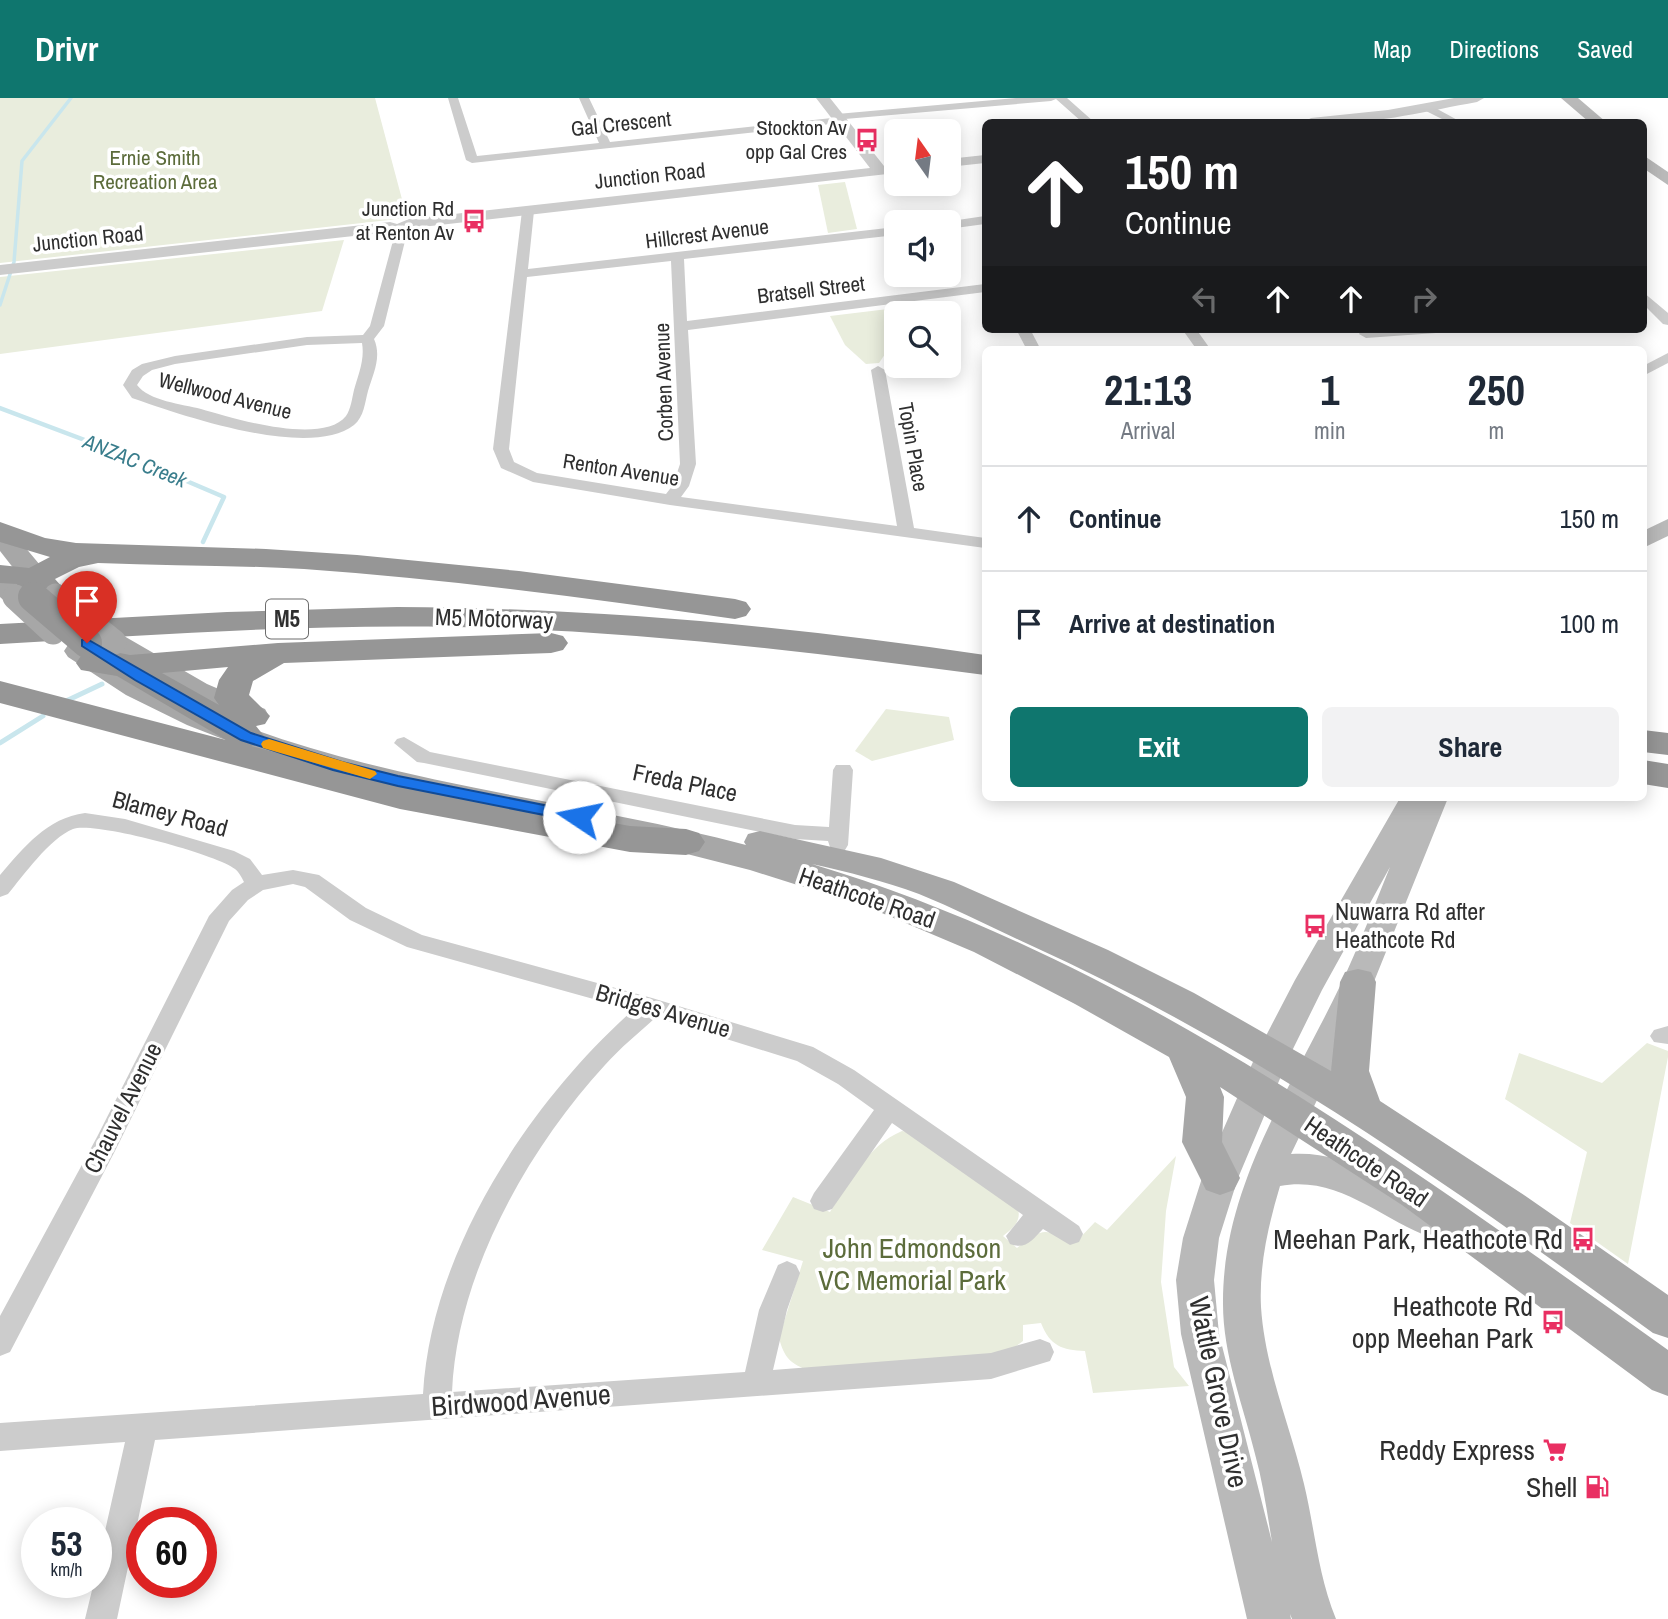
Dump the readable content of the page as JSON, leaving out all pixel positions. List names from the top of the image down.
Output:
{
  "streets": {
    "highway": ["M5", "M5 Motorway"],
    "main road": ["Heathcote Road", "Wattle Grove Drive"],
    "street": [
      "Gal Crescent",
      "Junction Road",
      "Hillcrest Avenue",
      "Bratsell Street",
      "Corben Avenue",
      "Wellwood Avenue",
      "Topin Place",
      "Renton Avenue",
      "Freda Place",
      "Blamey Road",
      "Bridges Avenue",
      "Chauvel Avenue",
      "Birdwood Avenue"
    ]
  },
  "crossings": [
    ["Junction Road", "Wellwood Avenue"],
    ["Junction Road", "Renton Avenue"],
    ["Hillcrest Avenue", "Corben Avenue"],
    ["Hillcrest Avenue", "Renton Avenue"],
    ["Bratsell Street", "Corben Avenue"],
    ["Corben Avenue", "Renton Avenue"],
    ["Topin Place", "Renton Avenue"],
    ["Freda Place", "Heathcote Road"],
    ["Blamey Road", "Bridges Avenue"],
    ["Blamey Road", "Chauvel Avenue"],
    ["Heathcote Road", "Wattle Grove Drive"],
    ["Bridges Avenue", "Chauvel Avenue"]
  ],
  "water": ["ANZAC Creek"],
  "parks": ["Ernie Smith Recreation Area", "John Edmondson VC Memorial Park"],
  "places": {
    "bus stop": [
      "Stockton Av opp Gal Cres",
      "Junction Rd at Renton Av",
      "Nuwarra Rd after Heathcote Rd",
      "Meehan Park, Heathcote Rd",
      "Heathcote Rd opp Meehan Park"
    ],
    "supermarket": ["Reddy Express"],
    "fuel station": ["Shell"]
  },
  "north": "top",
  "page": {
    "header": "Drivr",
    "nav": ["Map", "Directions", "Saved"],
    "turn": ["150 m", "Continue"],
    "eta": [
      "21:13",
      "Arrival",
      "1",
      "min",
      "250",
      "m"
    ],
    "list": [
      {
        "name": "Continue",
        "value": "150 m"
      },
      {
        "name": "Arrive at destination",
        "value": "100 m"
      }
    ],
    "buttons": ["Exit", "Share"],
    "speed": "53 km/h",
    "limit": "60"
  }
}
